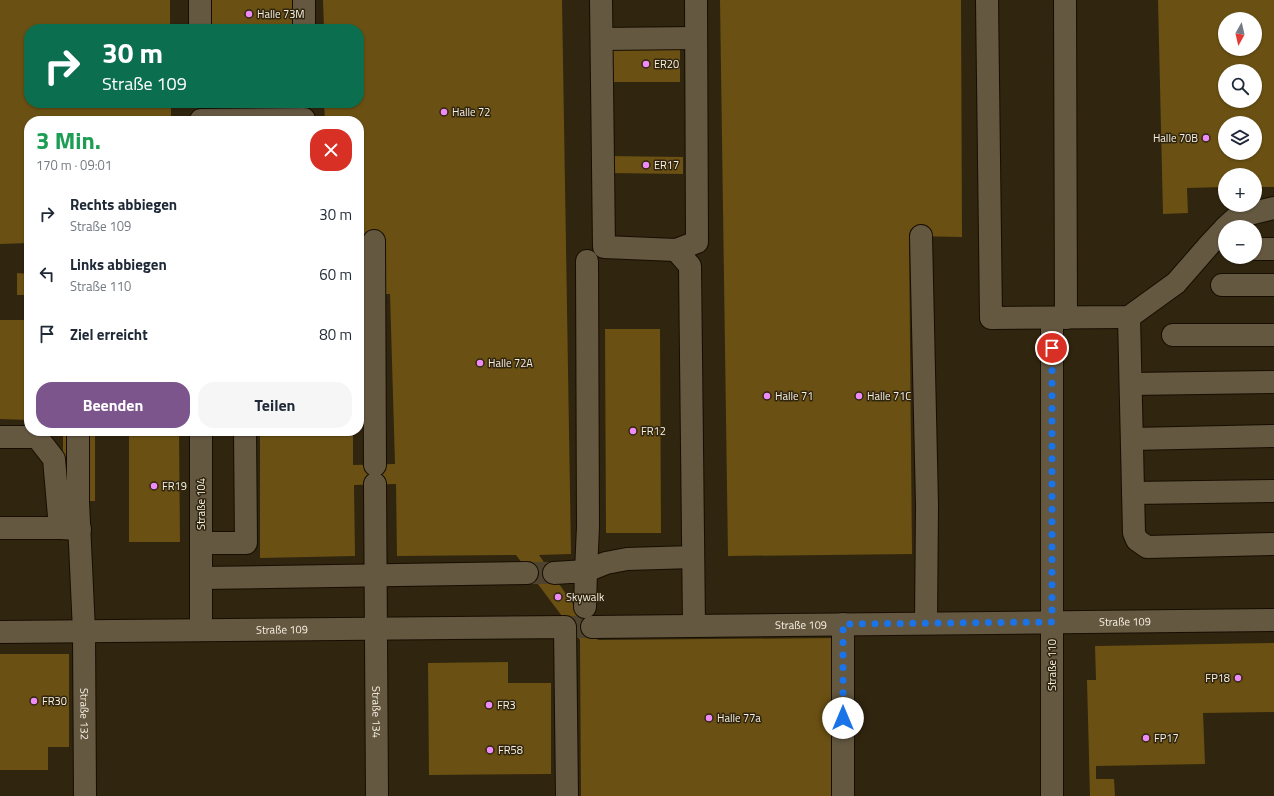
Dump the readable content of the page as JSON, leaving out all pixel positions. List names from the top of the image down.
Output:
{
  "streets": {
    "street": [
      "Straße 104",
      "Straße 109",
      "Straße 110",
      "Straße 134",
      "Straße 132"
    ]
  },
  "crossings": [
    ["Straße 104", "Straße 109"],
    ["Straße 109", "Straße 110"],
    ["Straße 109", "Straße 134"],
    ["Straße 109", "Straße 132"]
  ],
  "places": [
    "Halle 73M",
    "ER20",
    "Halle 72",
    "Halle 70B",
    "ER17",
    "Halle 72A",
    "Halle 71",
    "Halle 71C",
    "FR12",
    "FR19",
    "Skywalk",
    "FP18",
    "FR30",
    "FR3",
    "Halle 77a",
    "FP17",
    "FR58"
  ],
  "north": "bottom",
  "page": {
    "map_buttons": ["+", "−"],
    "turn": ["30 m", "Straße 109"],
    "heading": ["3 Min.", "170 m · 09:01"],
    "list": [
      {
        "name": "Rechts abbiegen",
        "note": "Straße 109",
        "value": "30 m"
      },
      {
        "name": "Links abbiegen",
        "note": "Straße 110",
        "value": "60 m"
      },
      {
        "name": "Ziel erreicht",
        "value": "80 m"
      }
    ],
    "buttons": ["Beenden", "Teilen"]
  }
}
